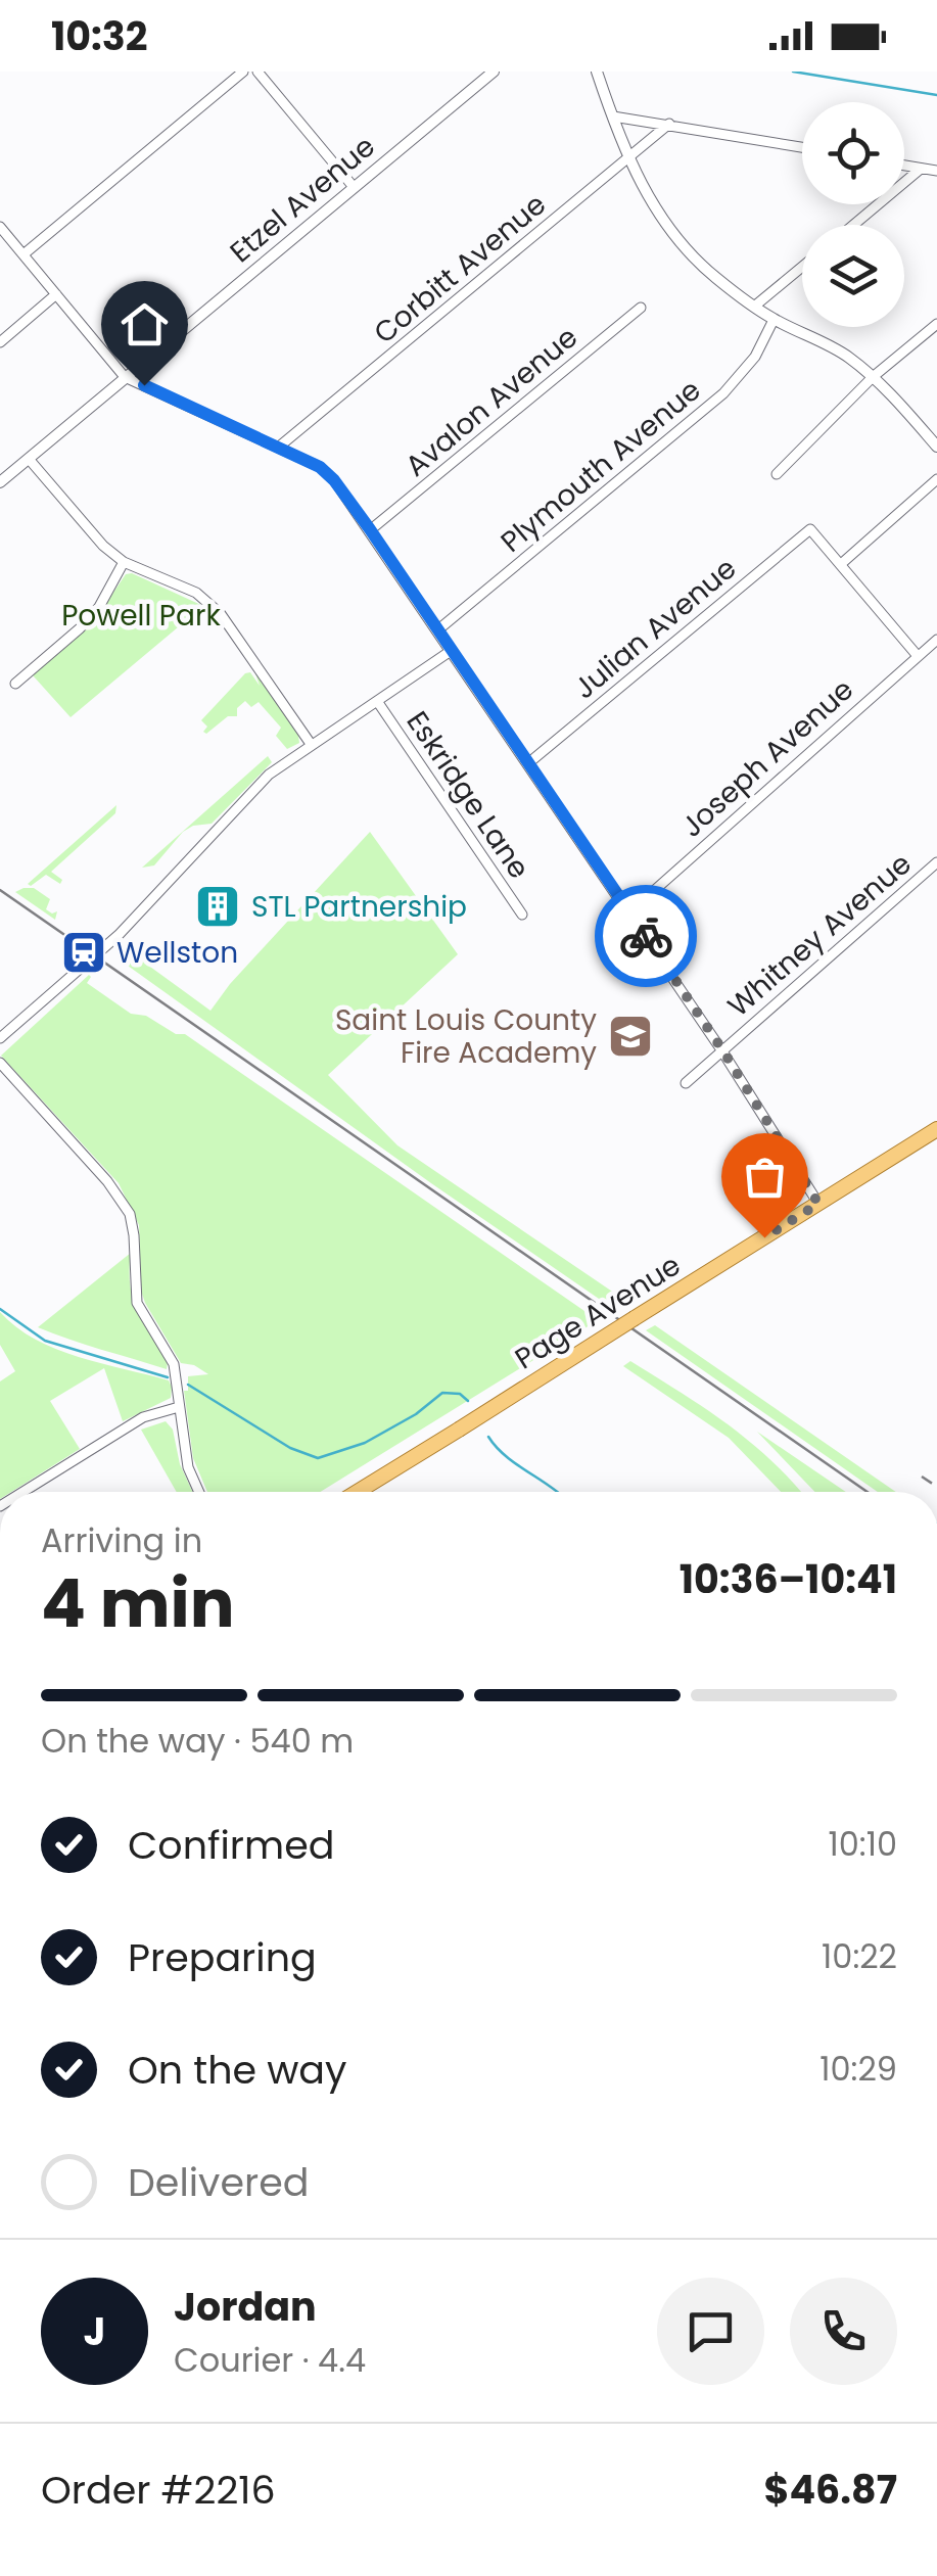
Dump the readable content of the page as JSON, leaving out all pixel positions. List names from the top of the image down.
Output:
{
  "streets": {
    "main road": ["Page Avenue"],
    "street": [
      "Etzel Avenue",
      "Corbitt Avenue",
      "Avalon Avenue",
      "Plymouth Avenue",
      "Julian Avenue",
      "Joseph Avenue",
      "Eskridge Lane",
      "Whitney Avenue"
    ]
  },
  "parks": ["Powell Park"],
  "places": {
    "building": ["STL Partnership"],
    "station": ["Wellston"],
    "school or university": ["Saint Louis County Fire Academy"]
  },
  "page": {
    "status": "10:32",
    "heading": ["4 min", "Arriving in", "10:36–10:41"],
    "panel": [
      "Jordan",
      "Courier · 4.4",
      "Order #2216",
      "$46.87"
    ],
    "bar": "On the way · 540 m",
    "list": [
      ["Confirmed", "10:10"],
      ["Preparing", "10:22"],
      ["On the way", "10:29"],
      "Delivered"
    ],
    "round": "J"
  }
}
